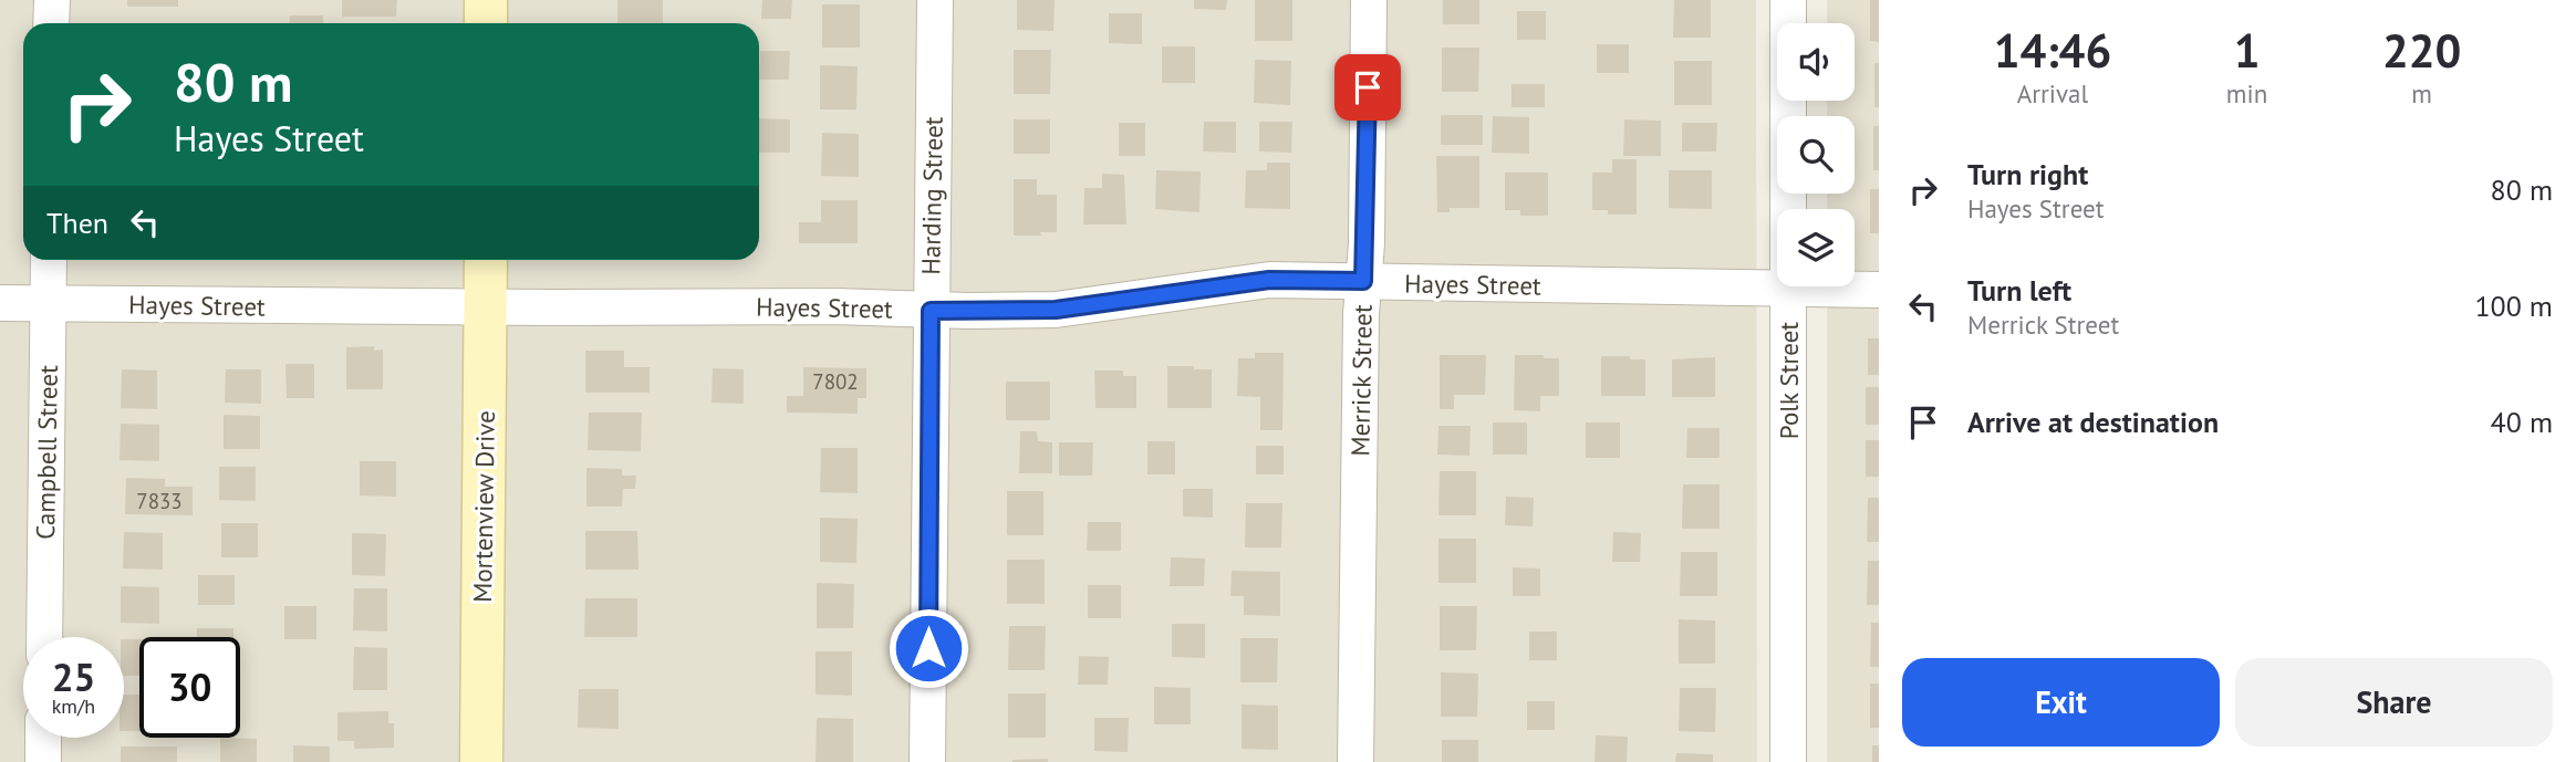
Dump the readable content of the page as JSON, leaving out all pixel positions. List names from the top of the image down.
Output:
{
  "streets": {
    "street": [
      "Harding Street",
      "Hayes Street",
      "Merrick Street",
      "Polk Street",
      "Campbell Street",
      "Mortenview Drive"
    ]
  },
  "crossings": [
    ["Harding Street", "Hayes Street"],
    ["Hayes Street", "Merrick Street"],
    ["Hayes Street", "Polk Street"],
    ["Hayes Street", "Campbell Street"],
    ["Hayes Street", "Mortenview Drive"]
  ],
  "house_numbers": ["7802", "7833"],
  "page": {
    "eta": [
      "14:46",
      "Arrival",
      "1",
      "min",
      "220",
      "m"
    ],
    "turn": ["80 m", "Hayes Street"],
    "list": [
      {
        "name": "Turn right",
        "note": "Hayes Street",
        "value": "80 m"
      },
      {
        "name": "Turn left",
        "note": "Merrick Street",
        "value": "100 m"
      },
      {
        "name": "Arrive at destination",
        "value": "40 m"
      }
    ],
    "then": "Then",
    "speed": "25 km/h",
    "limit": "30",
    "buttons": ["Exit", "Share"]
  }
}
